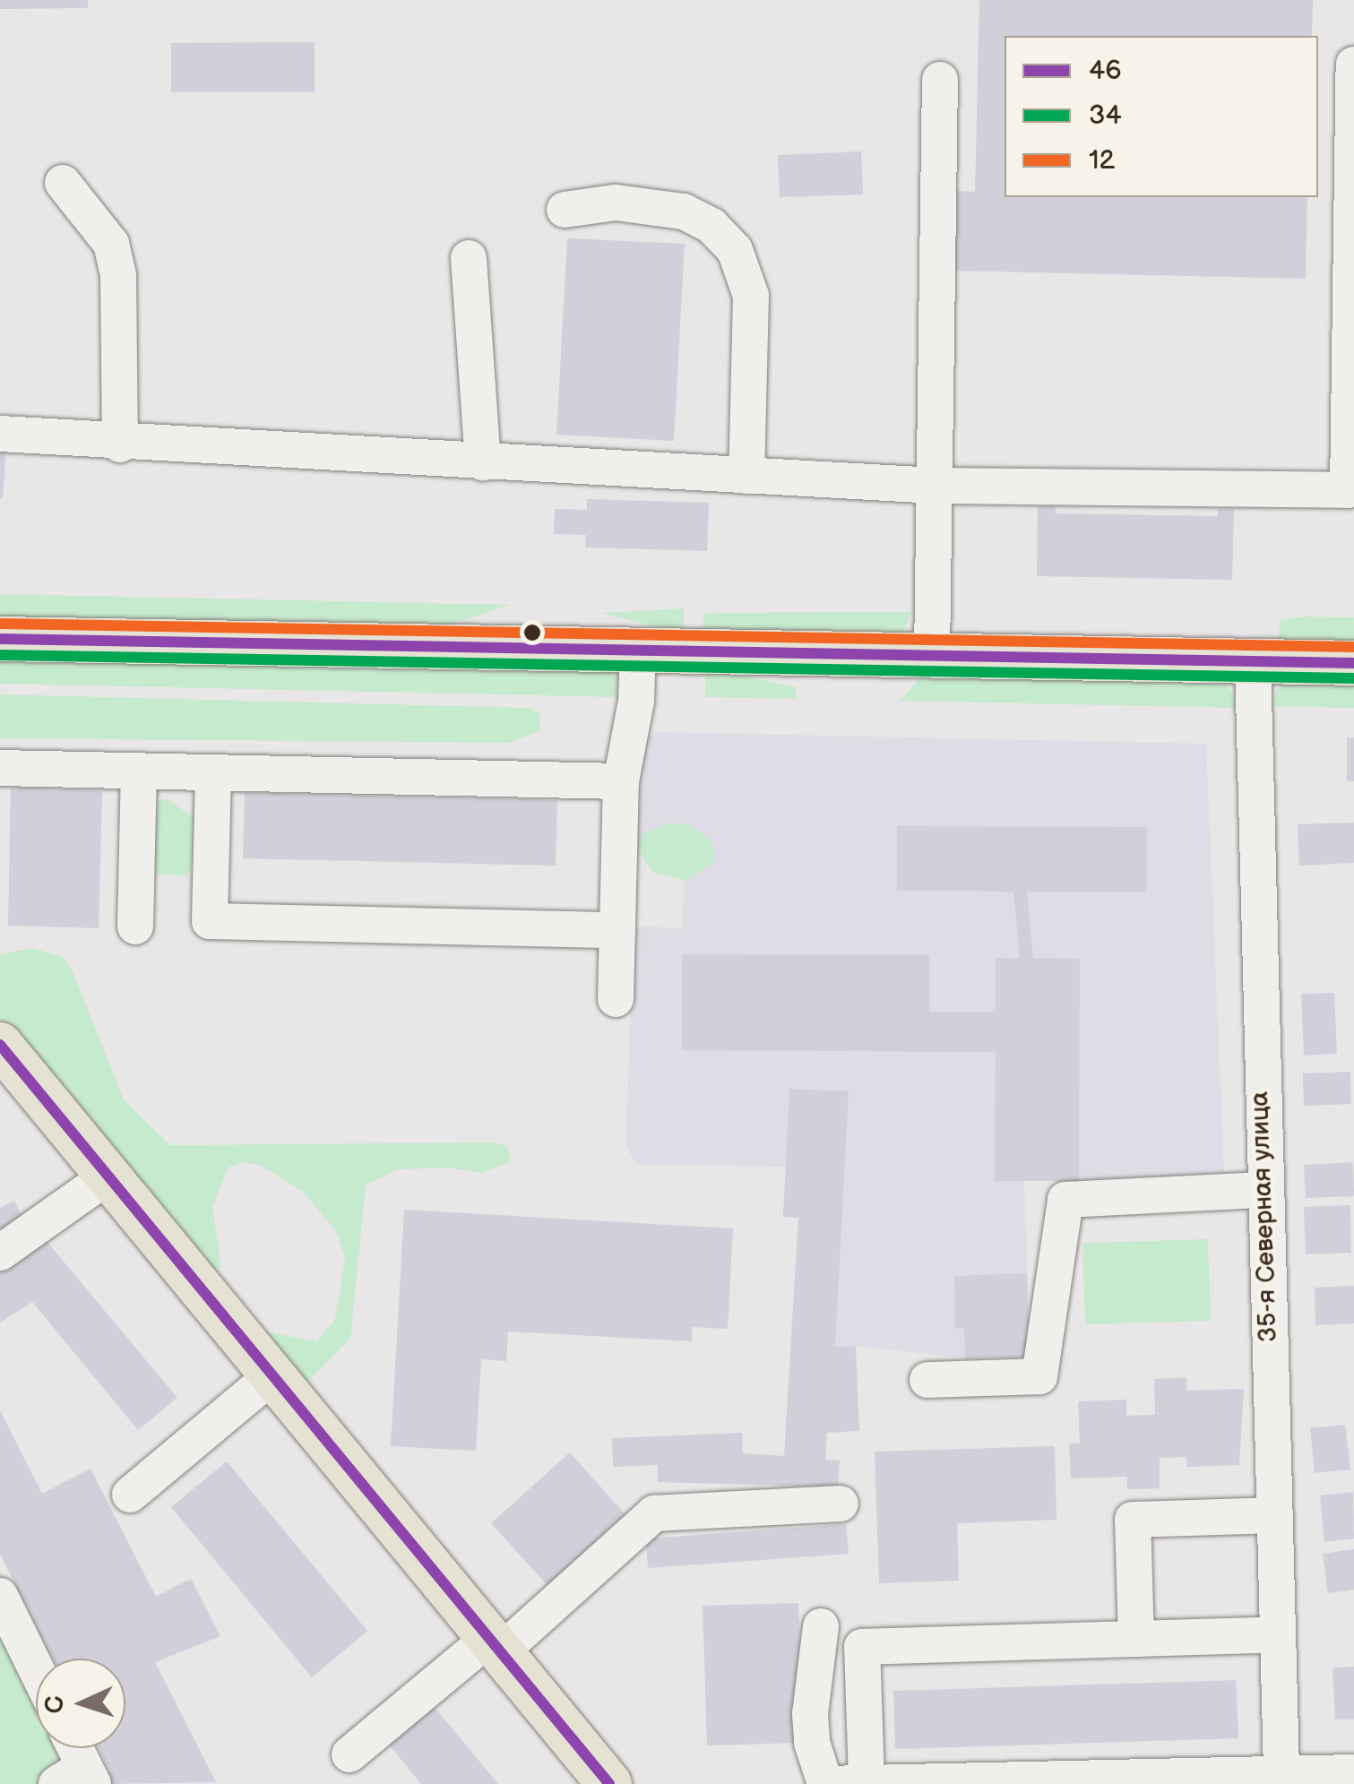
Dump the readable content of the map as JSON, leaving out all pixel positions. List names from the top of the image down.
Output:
{
  "streets": {
    "street": ["35-я Северная улица"]
  },
  "lines": ["transit line 12", "transit line 46", "transit line 34"],
  "legend": ["46", "34", "12"],
  "north": "left"
}
